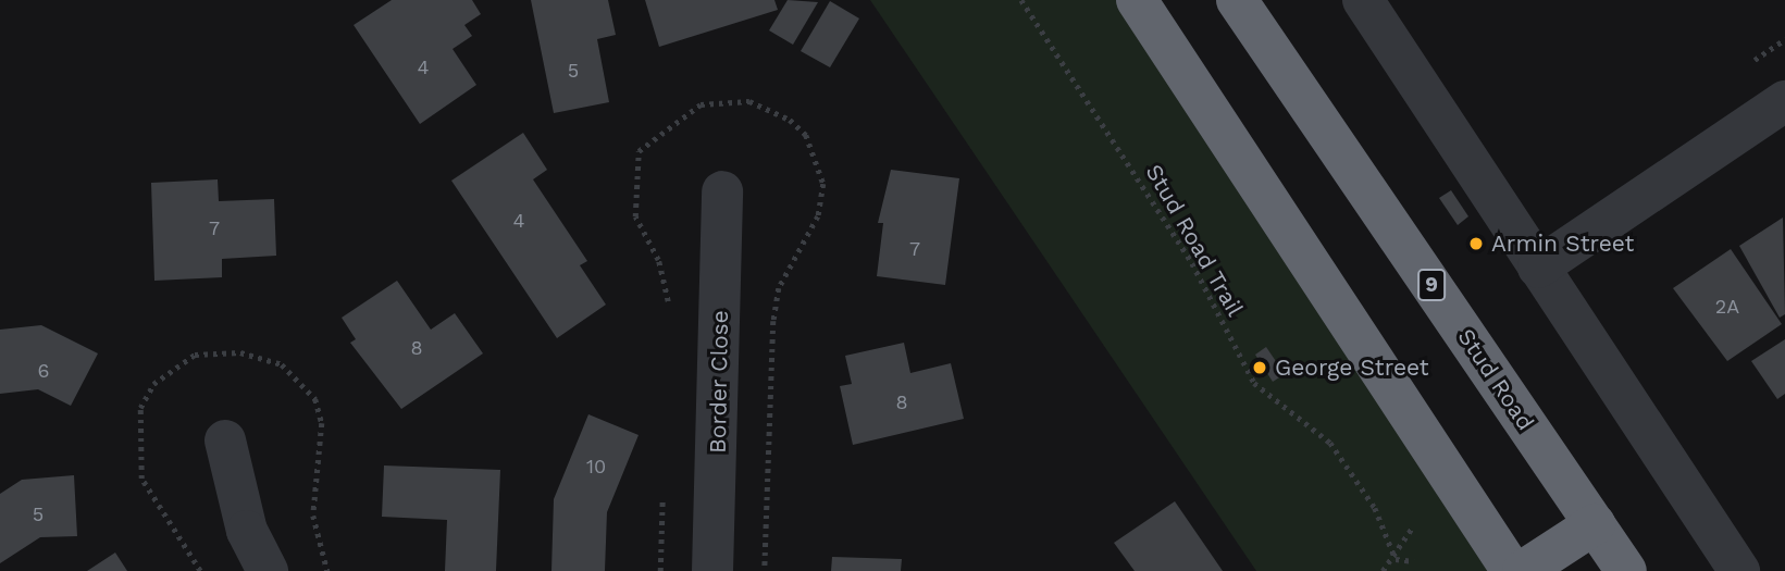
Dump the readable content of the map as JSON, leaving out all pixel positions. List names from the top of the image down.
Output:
{
  "streets": {
    "highway": ["9", "Stud Road"],
    "street": ["Border Close"],
    "path": ["Stud Road Trail"]
  },
  "places": ["Armin Street", "George Street"],
  "house_numbers": [
    "4",
    "5",
    "4",
    "7",
    "7",
    "2A",
    "8",
    "6",
    "8",
    "10",
    "5"
  ]
}
